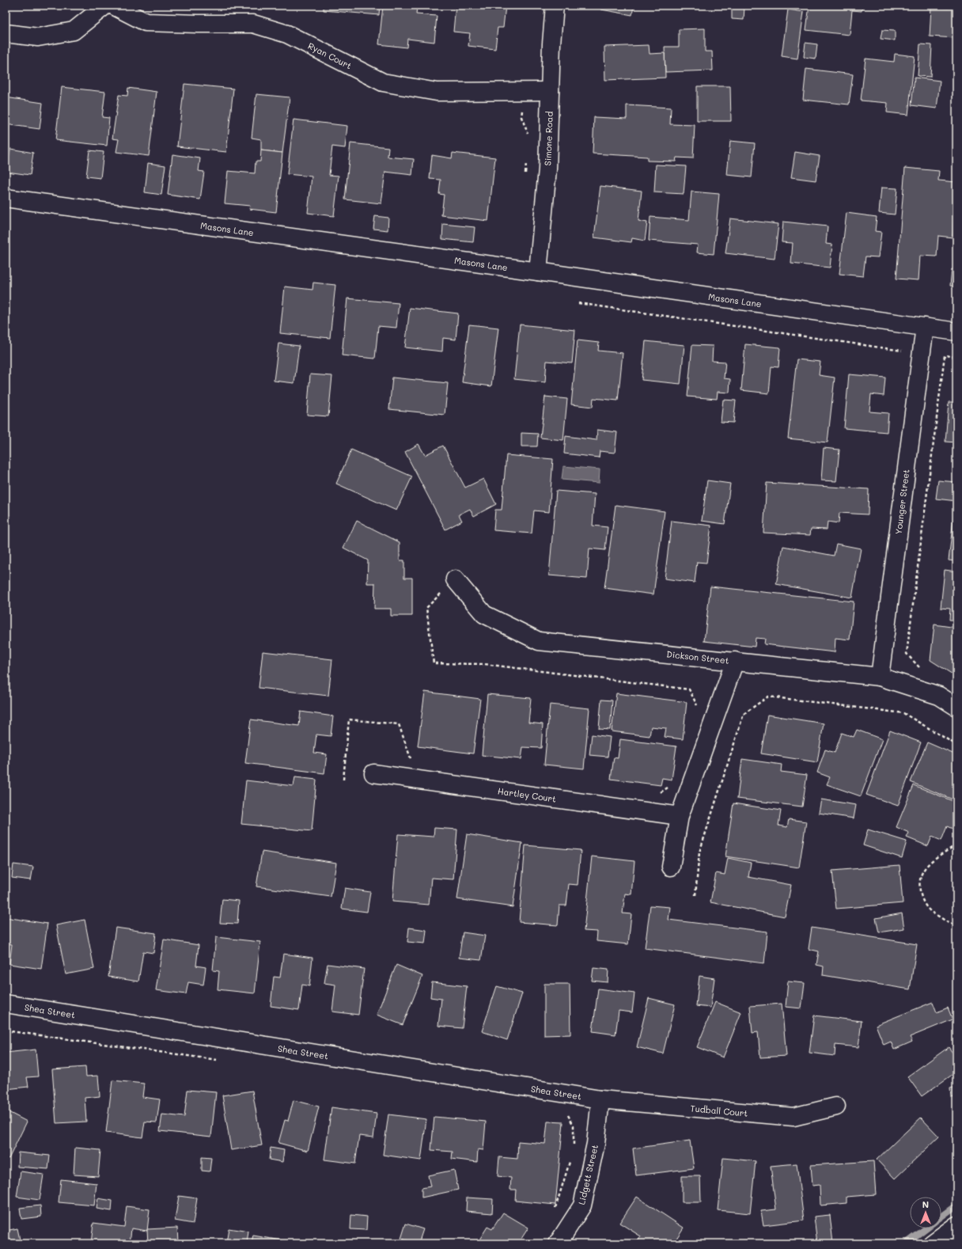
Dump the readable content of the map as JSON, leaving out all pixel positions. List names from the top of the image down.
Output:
{
  "streets": {
    "street": [
      "Ryan Court",
      "Simone Road",
      "Masons Lane",
      "Younger Street",
      "Dickson Street",
      "Hartley Court",
      "Shea Street",
      "Tudball Court",
      "Lidgett Street"
    ]
  },
  "crossings": [
    ["Ryan Court", "Simone Road"],
    ["Simone Road", "Masons Lane"],
    ["Masons Lane", "Younger Street"],
    ["Younger Street", "Dickson Street"],
    ["Shea Street", "Tudball Court"],
    ["Shea Street", "Lidgett Street"],
    ["Tudball Court", "Lidgett Street"]
  ],
  "north": "top"
}
